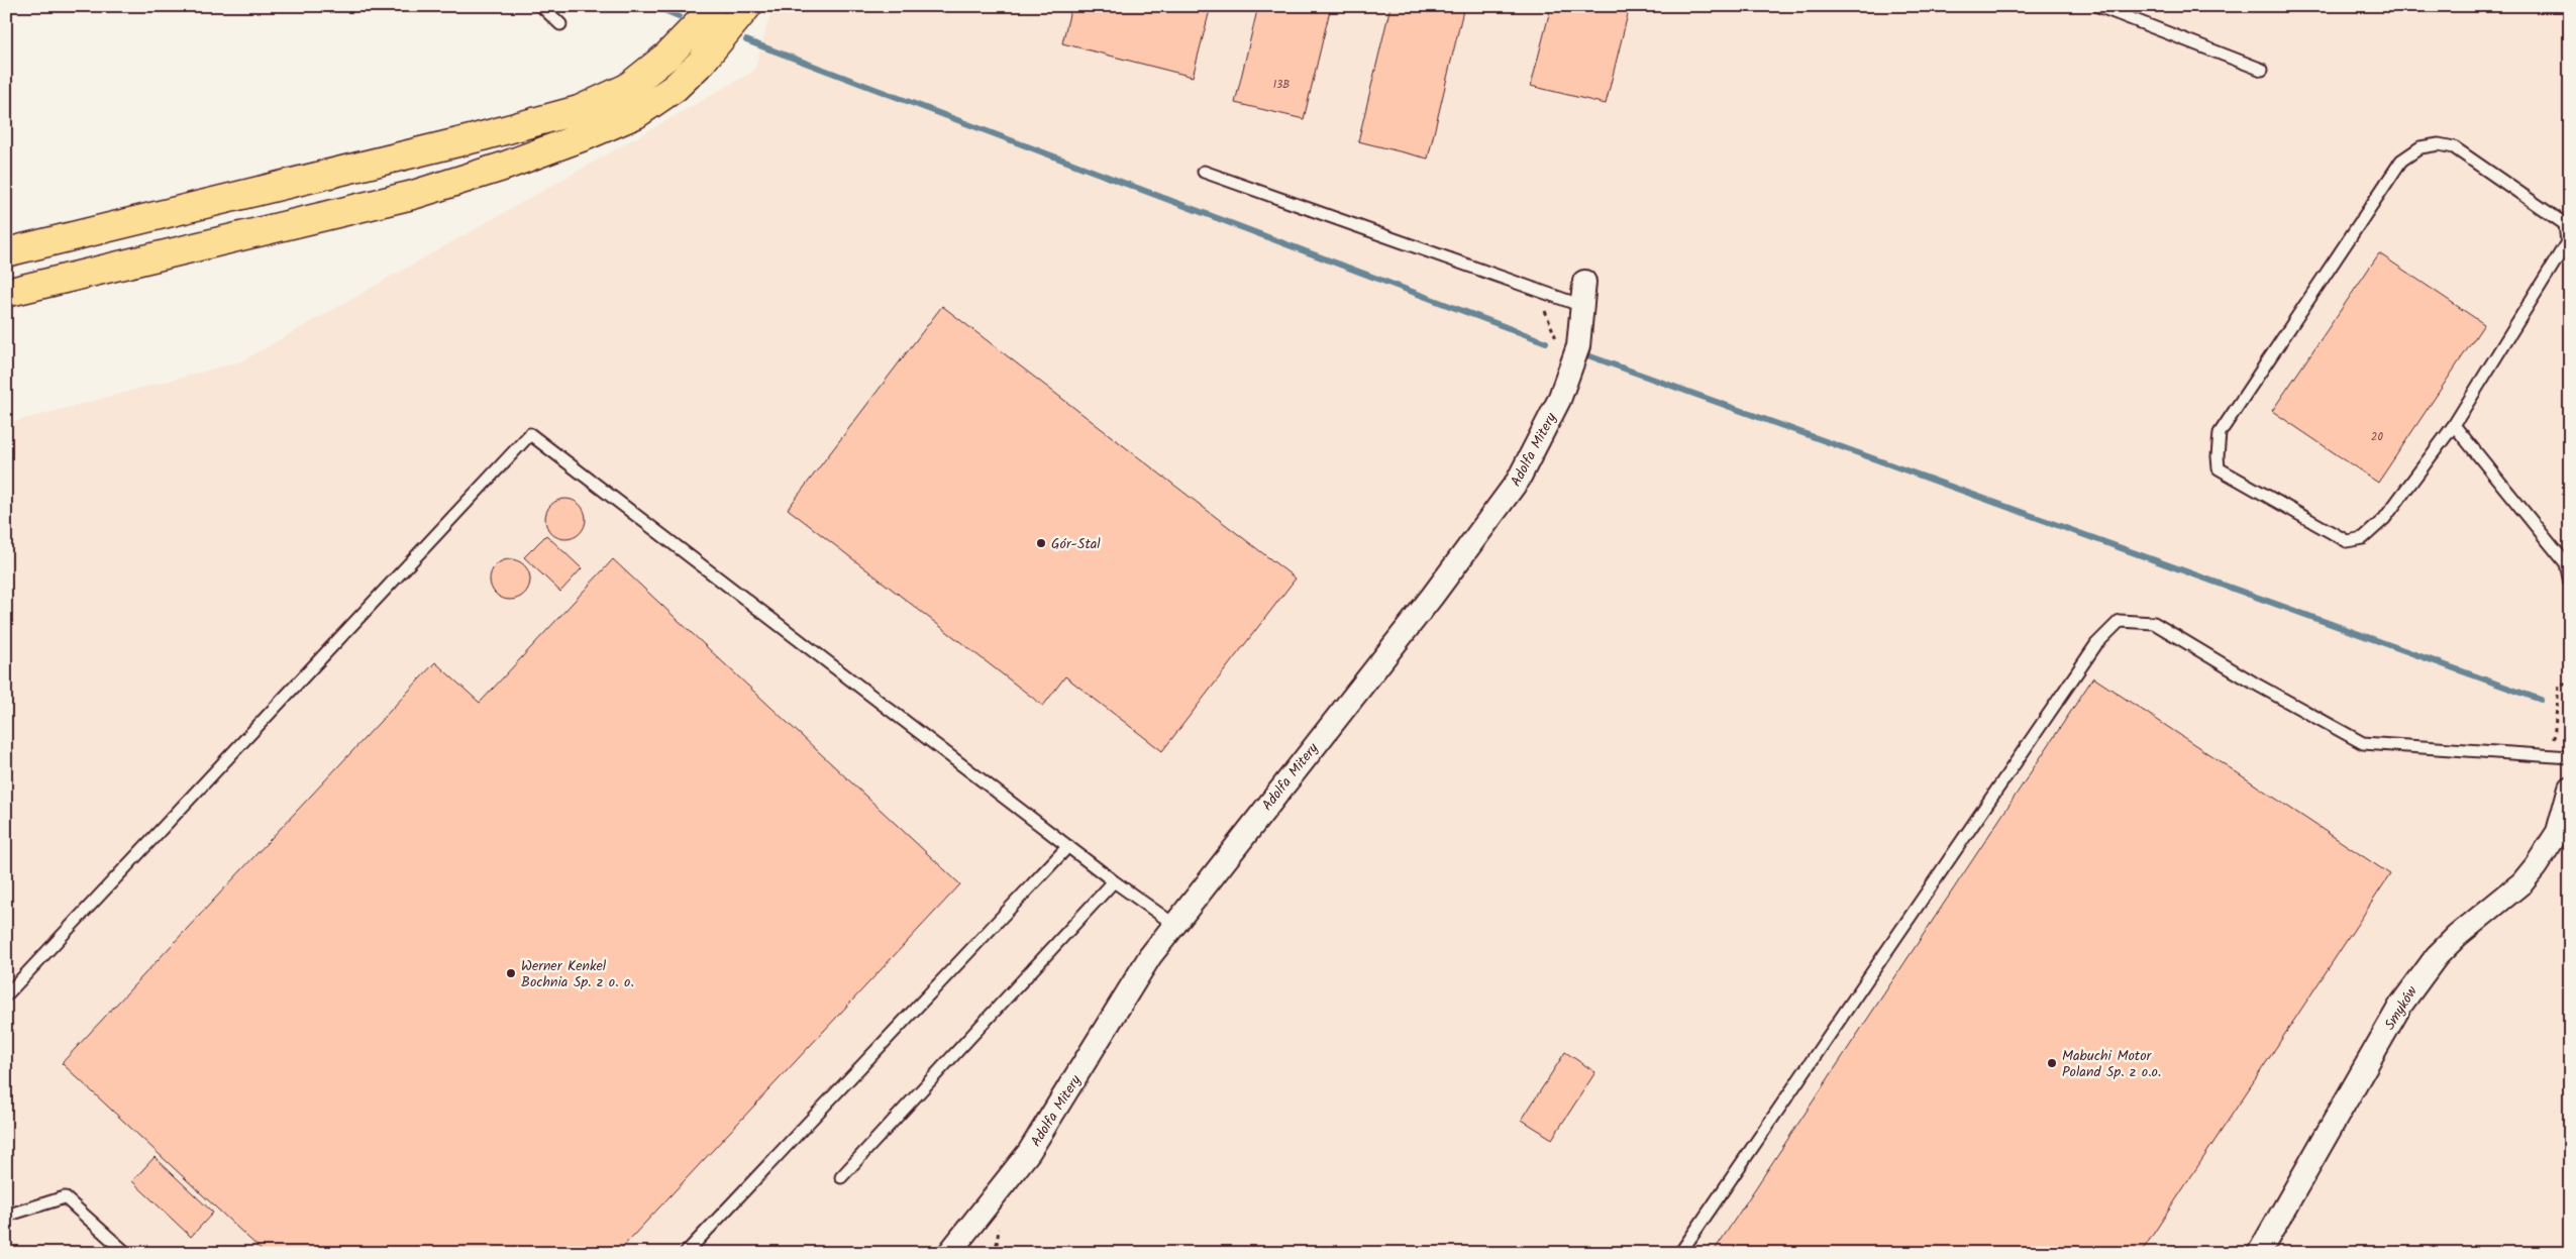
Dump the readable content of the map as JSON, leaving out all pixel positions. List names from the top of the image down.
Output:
{
  "streets": {
    "street": ["Adolfa Mitery", "Smyków"]
  },
  "places": ["Gór-Stal", "Werner Kenkel Bochnia Sp. z o. o.", "Mabuchi Motor Poland Sp. z o.o."],
  "house_numbers": ["13B", "20"]
}
